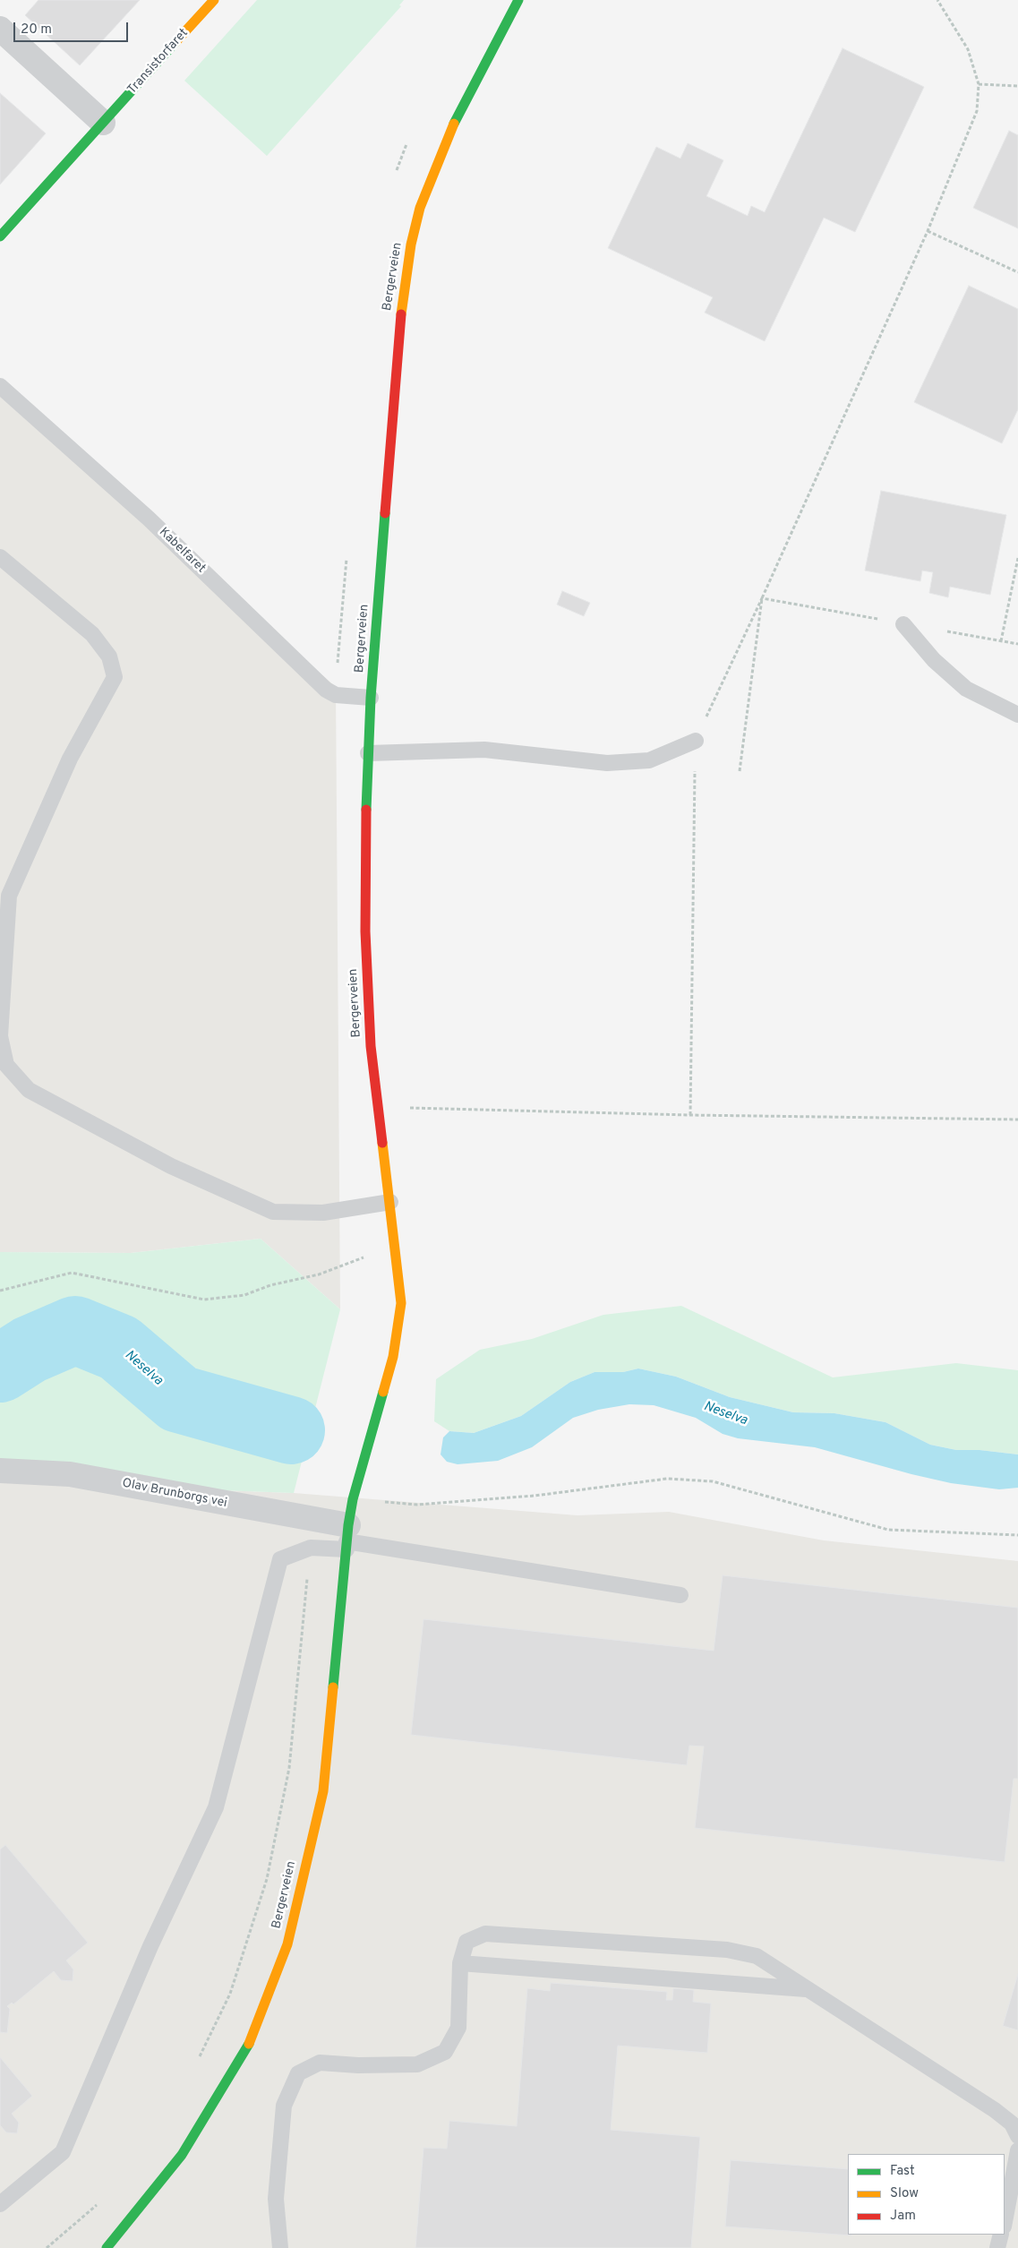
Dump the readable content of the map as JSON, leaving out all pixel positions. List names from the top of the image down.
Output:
{
  "streets": {
    "street": ["Transistorfaret", "Bergerveien", "Olav Brunborgs vei"],
    "lane": ["Kabelfaret"]
  },
  "crossings": [
    ["Bergerveien", "Olav Brunborgs vei"]
  ],
  "water": ["Neselva"],
  "legend": ["Fast", "Slow", "Jam"],
  "scale_bar": "20 m"
}
